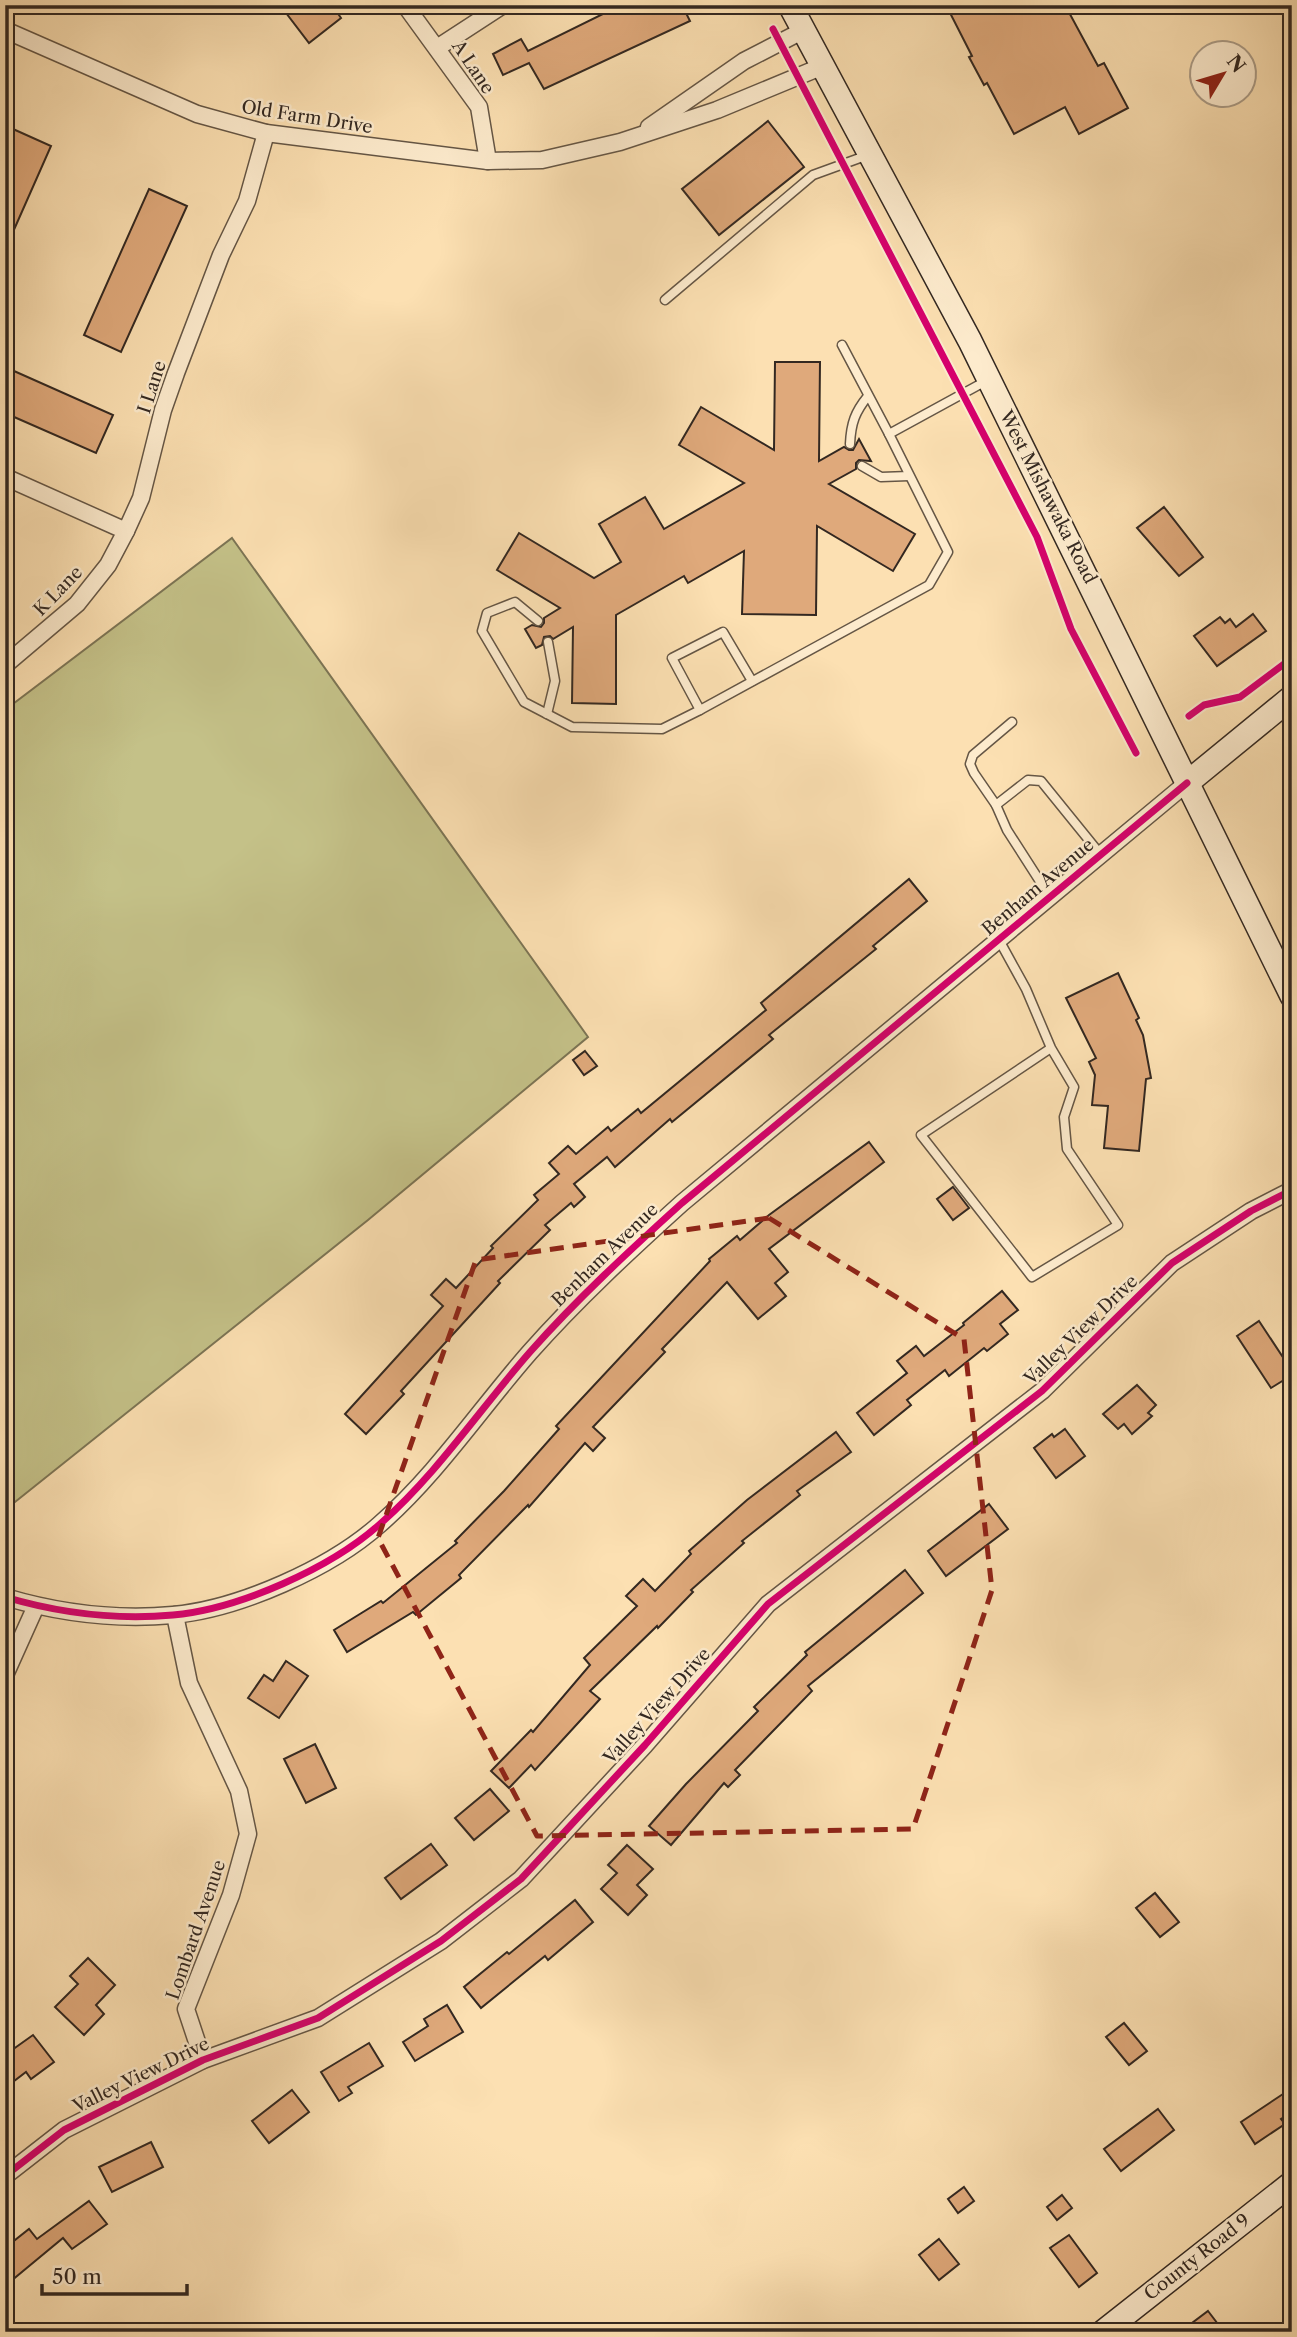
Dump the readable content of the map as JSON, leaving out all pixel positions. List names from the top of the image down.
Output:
{
  "streets": {
    "main road": ["West Mishawaka Road", "Benham Avenue", "County Road 9"],
    "street": [
      "A Lane",
      "Old Farm Drive",
      "I Lane",
      "K Lane",
      "Valley View Drive",
      "Lombard Avenue"
    ]
  },
  "crossings": [
    ["A Lane", "Old Farm Drive"],
    ["Old Farm Drive", "I Lane"],
    ["Old Farm Drive", "West Mishawaka Road"],
    ["I Lane", "K Lane"],
    ["West Mishawaka Road", "Benham Avenue"],
    ["Benham Avenue", "Lombard Avenue"],
    ["Valley View Drive", "Lombard Avenue"]
  ],
  "scale_bar": "50 m",
  "north": "top right"
}
